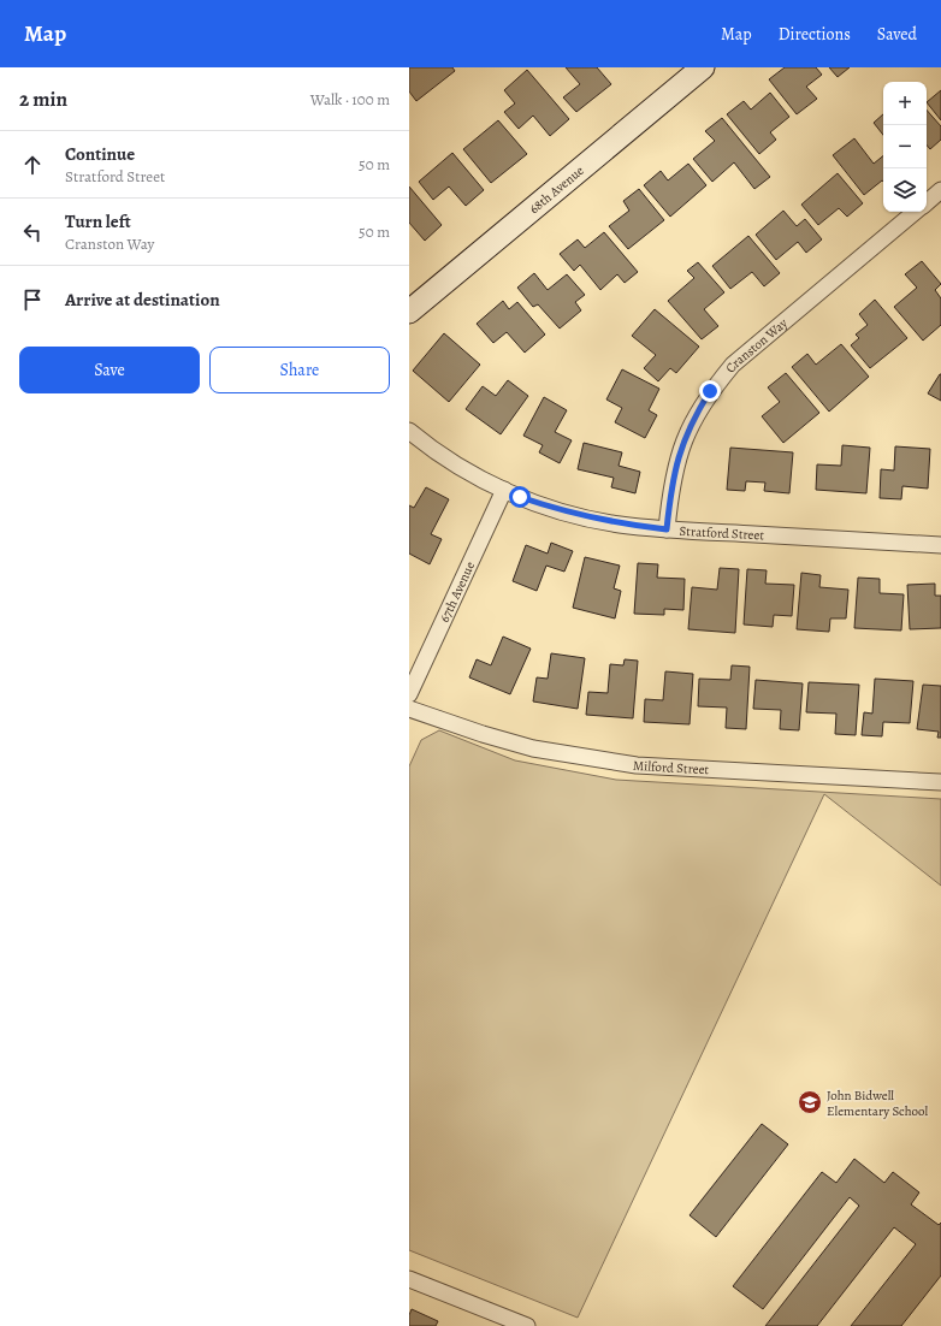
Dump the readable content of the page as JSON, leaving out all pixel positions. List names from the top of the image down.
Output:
{
  "streets": {
    "street": [
      "68th Avenue",
      "Cranston Way",
      "Stratford Street",
      "67th Avenue",
      "Milford Street"
    ]
  },
  "crossings": [
    ["Cranston Way", "Stratford Street"],
    ["Stratford Street", "67th Avenue"]
  ],
  "places": {
    "school or university": ["John Bidwell Elementary School"]
  },
  "page": {
    "header": "Map",
    "nav": ["Map", "Directions", "Saved"],
    "heading": ["2 min", "Walk · 100 m"],
    "map_buttons": ["+", "−"],
    "list": [
      ["Continue", "Stratford Street", "50 m"],
      ["Turn left", "Cranston Way", "50 m"],
      "Arrive at destination"
    ],
    "buttons": ["Save", "Share"]
  }
}
